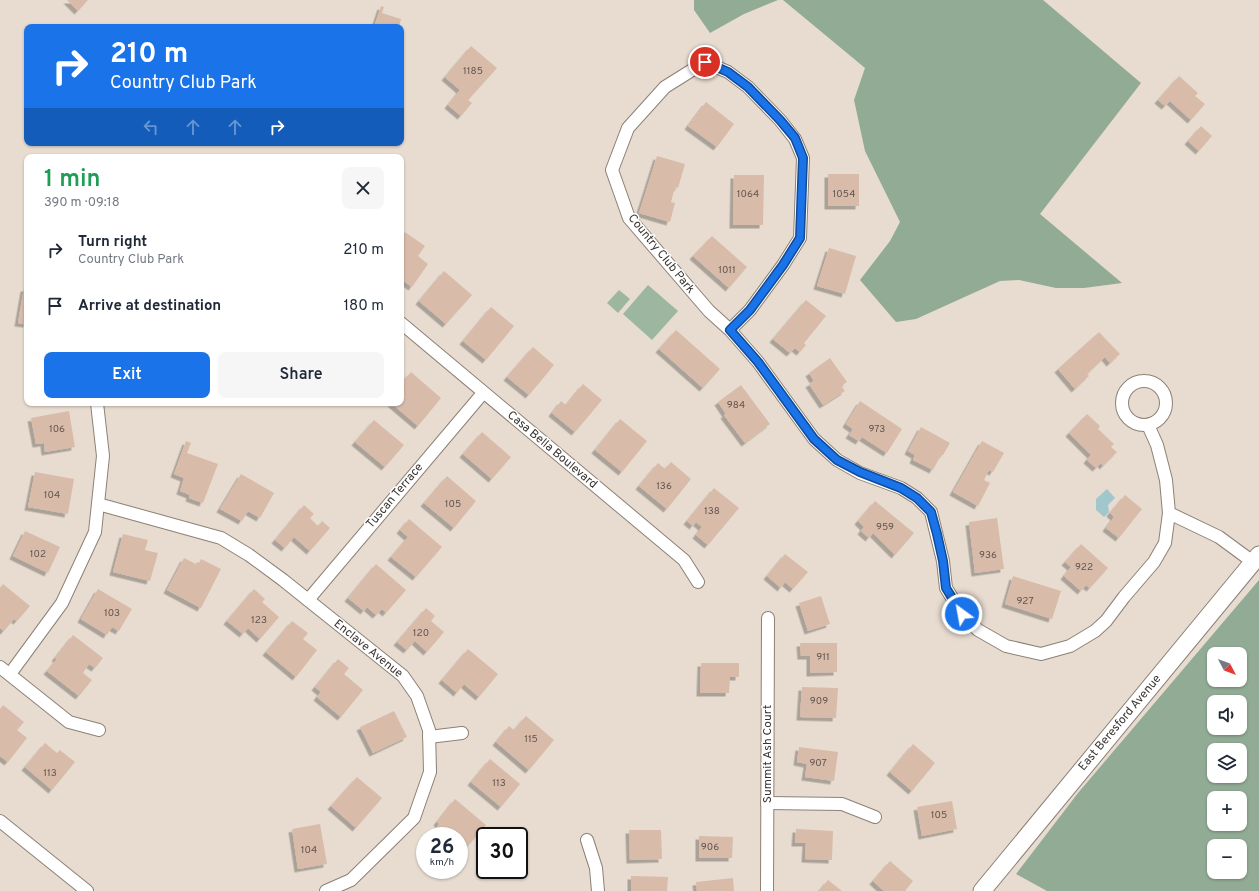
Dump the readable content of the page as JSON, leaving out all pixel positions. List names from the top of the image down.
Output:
{
  "streets": {
    "street": [
      "Country Club Park",
      "Casa Bella Boulevard",
      "Tuscan Terrace",
      "Enclave Avenue",
      "East Beresford Avenue",
      "Summit Ash Court"
    ]
  },
  "crossings": [
    ["Casa Bella Boulevard", "Tuscan Terrace"],
    ["Tuscan Terrace", "Enclave Avenue"]
  ],
  "house_numbers": [
    "1185",
    "1064",
    "1054",
    "1011",
    "984",
    "106",
    "973",
    "136",
    "104",
    "105",
    "138",
    "959",
    "102",
    "936",
    "922",
    "927",
    "103",
    "123",
    "120",
    "911",
    "909",
    "115",
    "907",
    "113",
    "113",
    "105",
    "906",
    "104"
  ],
  "north": "bottom right",
  "page": {
    "turn": ["210 m", "Country Club Park"],
    "heading": ["1 min", "390 m · 09:18"],
    "list": [
      {
        "name": "Turn right",
        "note": "Country Club Park",
        "value": "210 m"
      },
      {
        "name": "Arrive at destination",
        "value": "180 m"
      }
    ],
    "buttons": ["Exit", "Share"],
    "map_buttons": ["+", "−"],
    "speed": "26 km/h",
    "limit": "30"
  }
}
